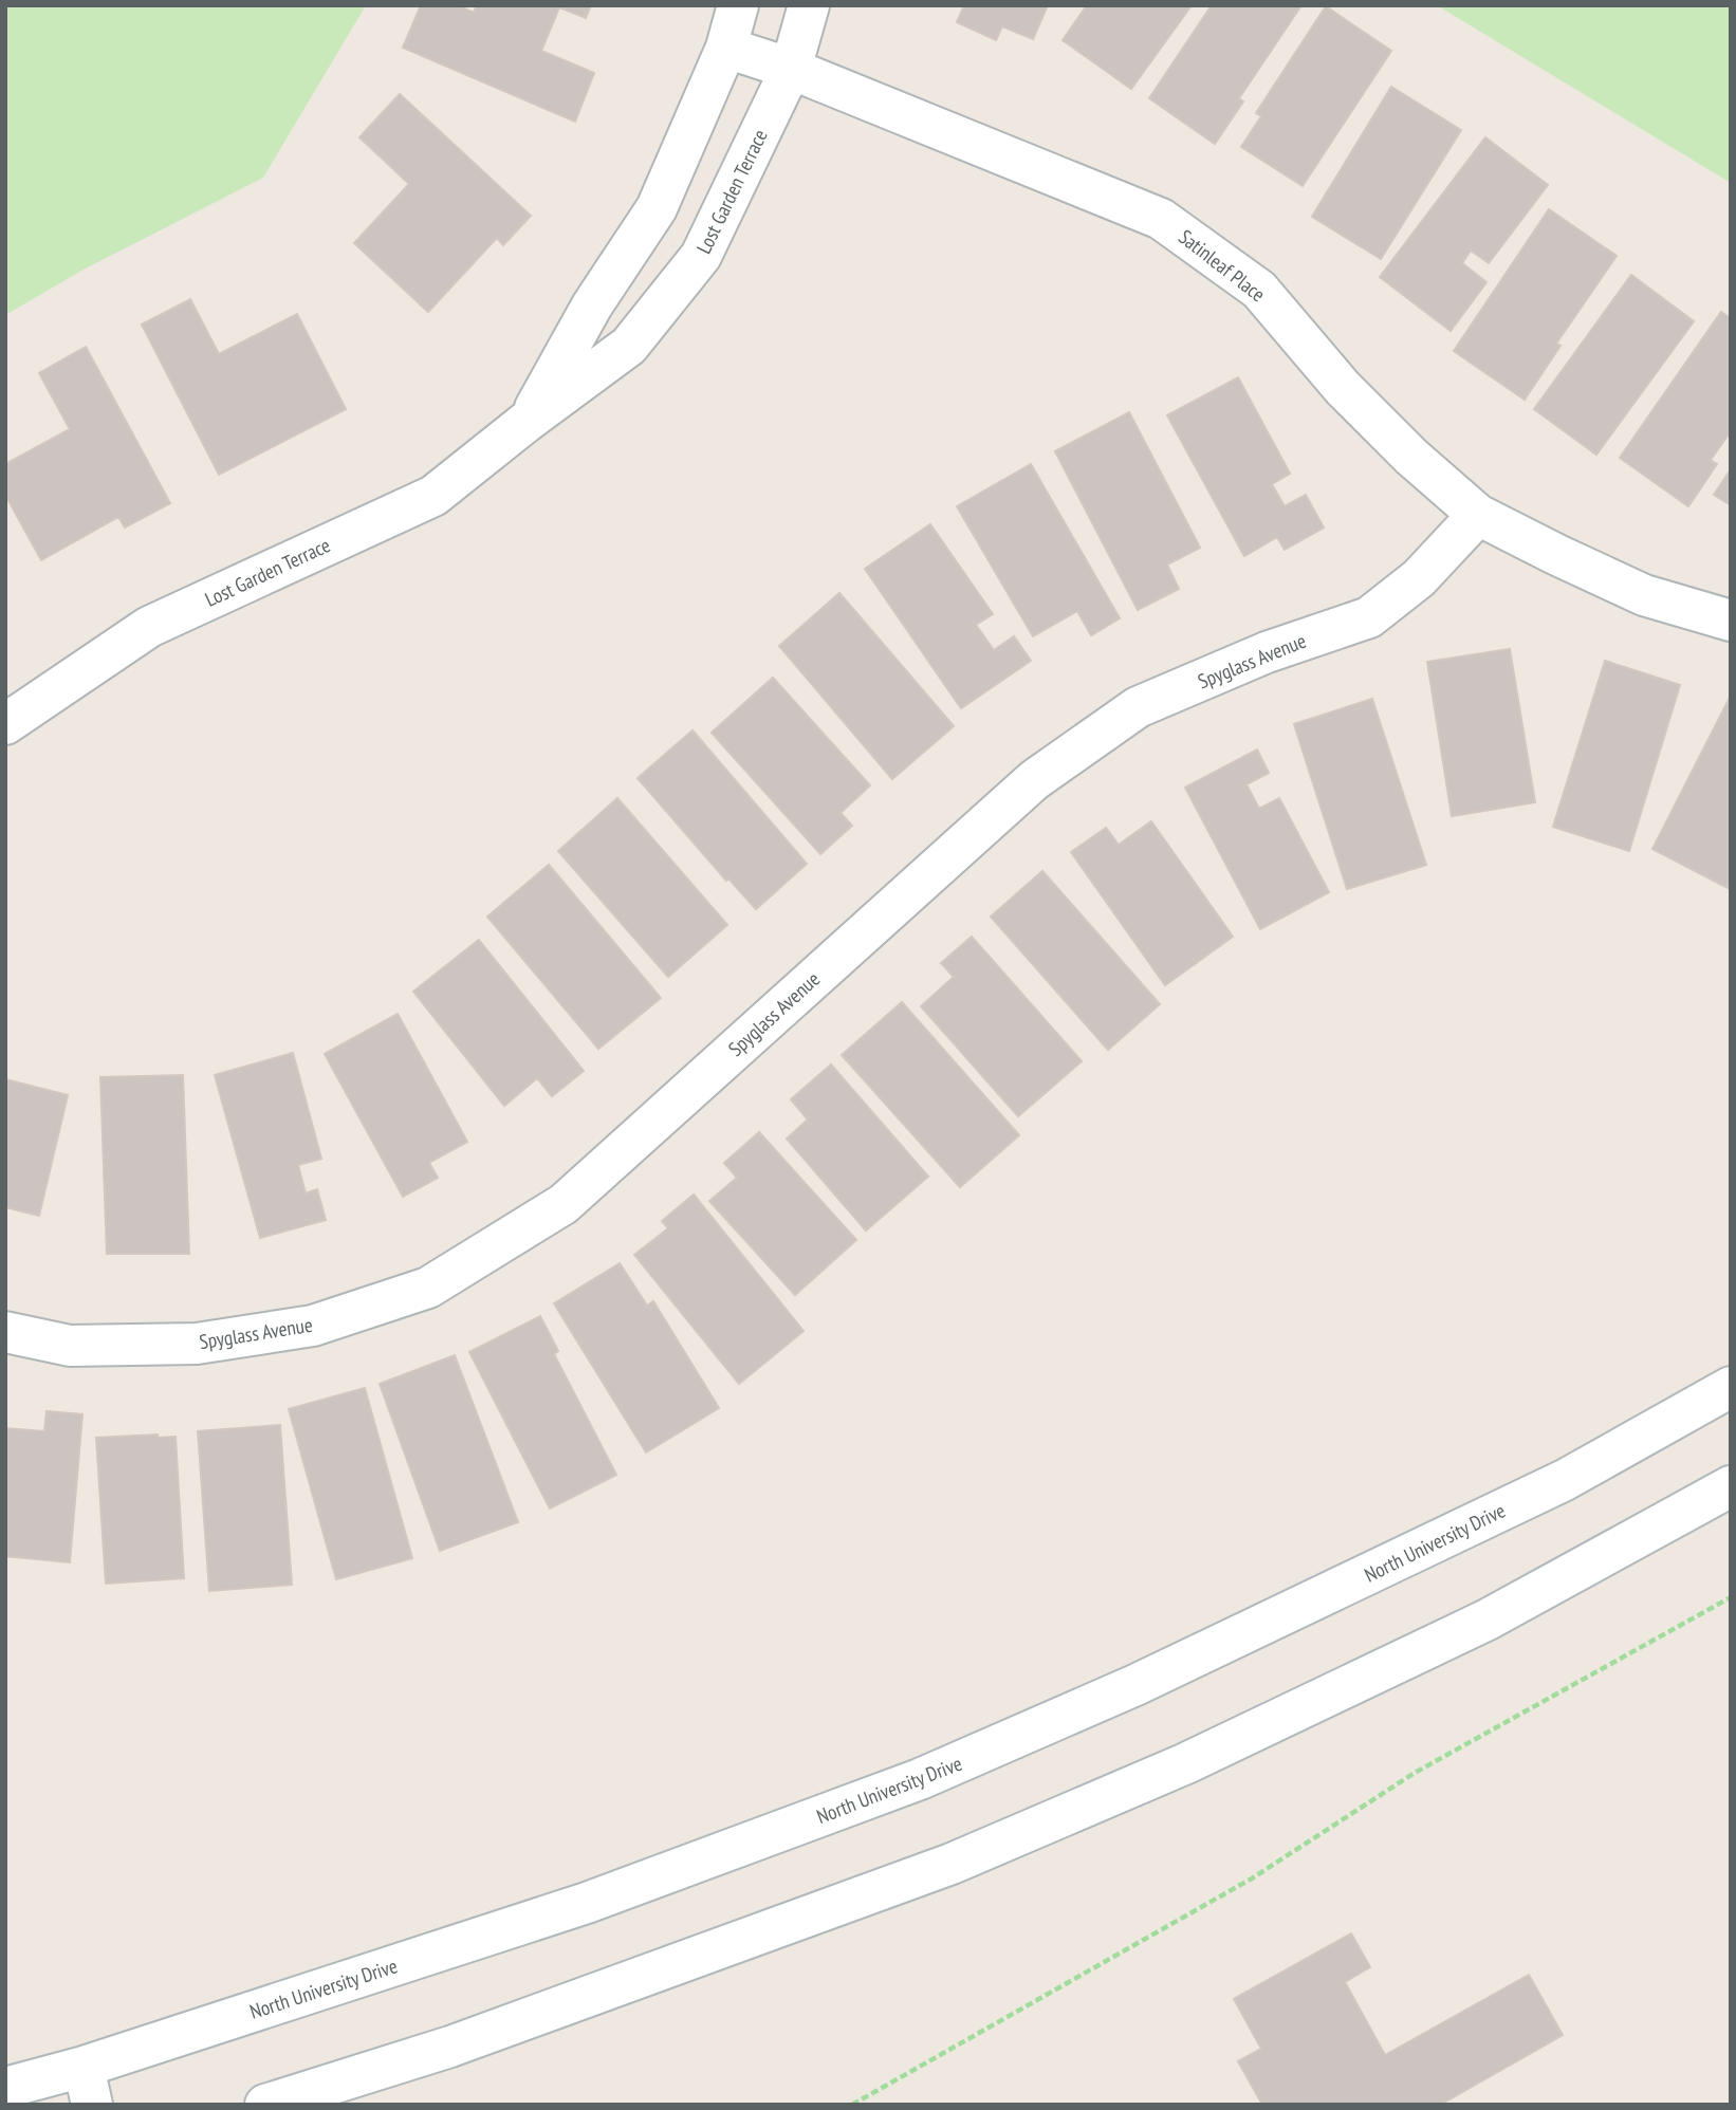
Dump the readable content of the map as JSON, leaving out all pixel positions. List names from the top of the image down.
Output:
{
  "streets": {
    "street": [
      "Lost Garden Terrace",
      "Satinleaf Place",
      "Spyglass Avenue",
      "North University Drive"
    ]
  },
  "crossings": [
    ["Lost Garden Terrace", "Satinleaf Place"],
    ["Satinleaf Place", "Spyglass Avenue"]
  ]
}
